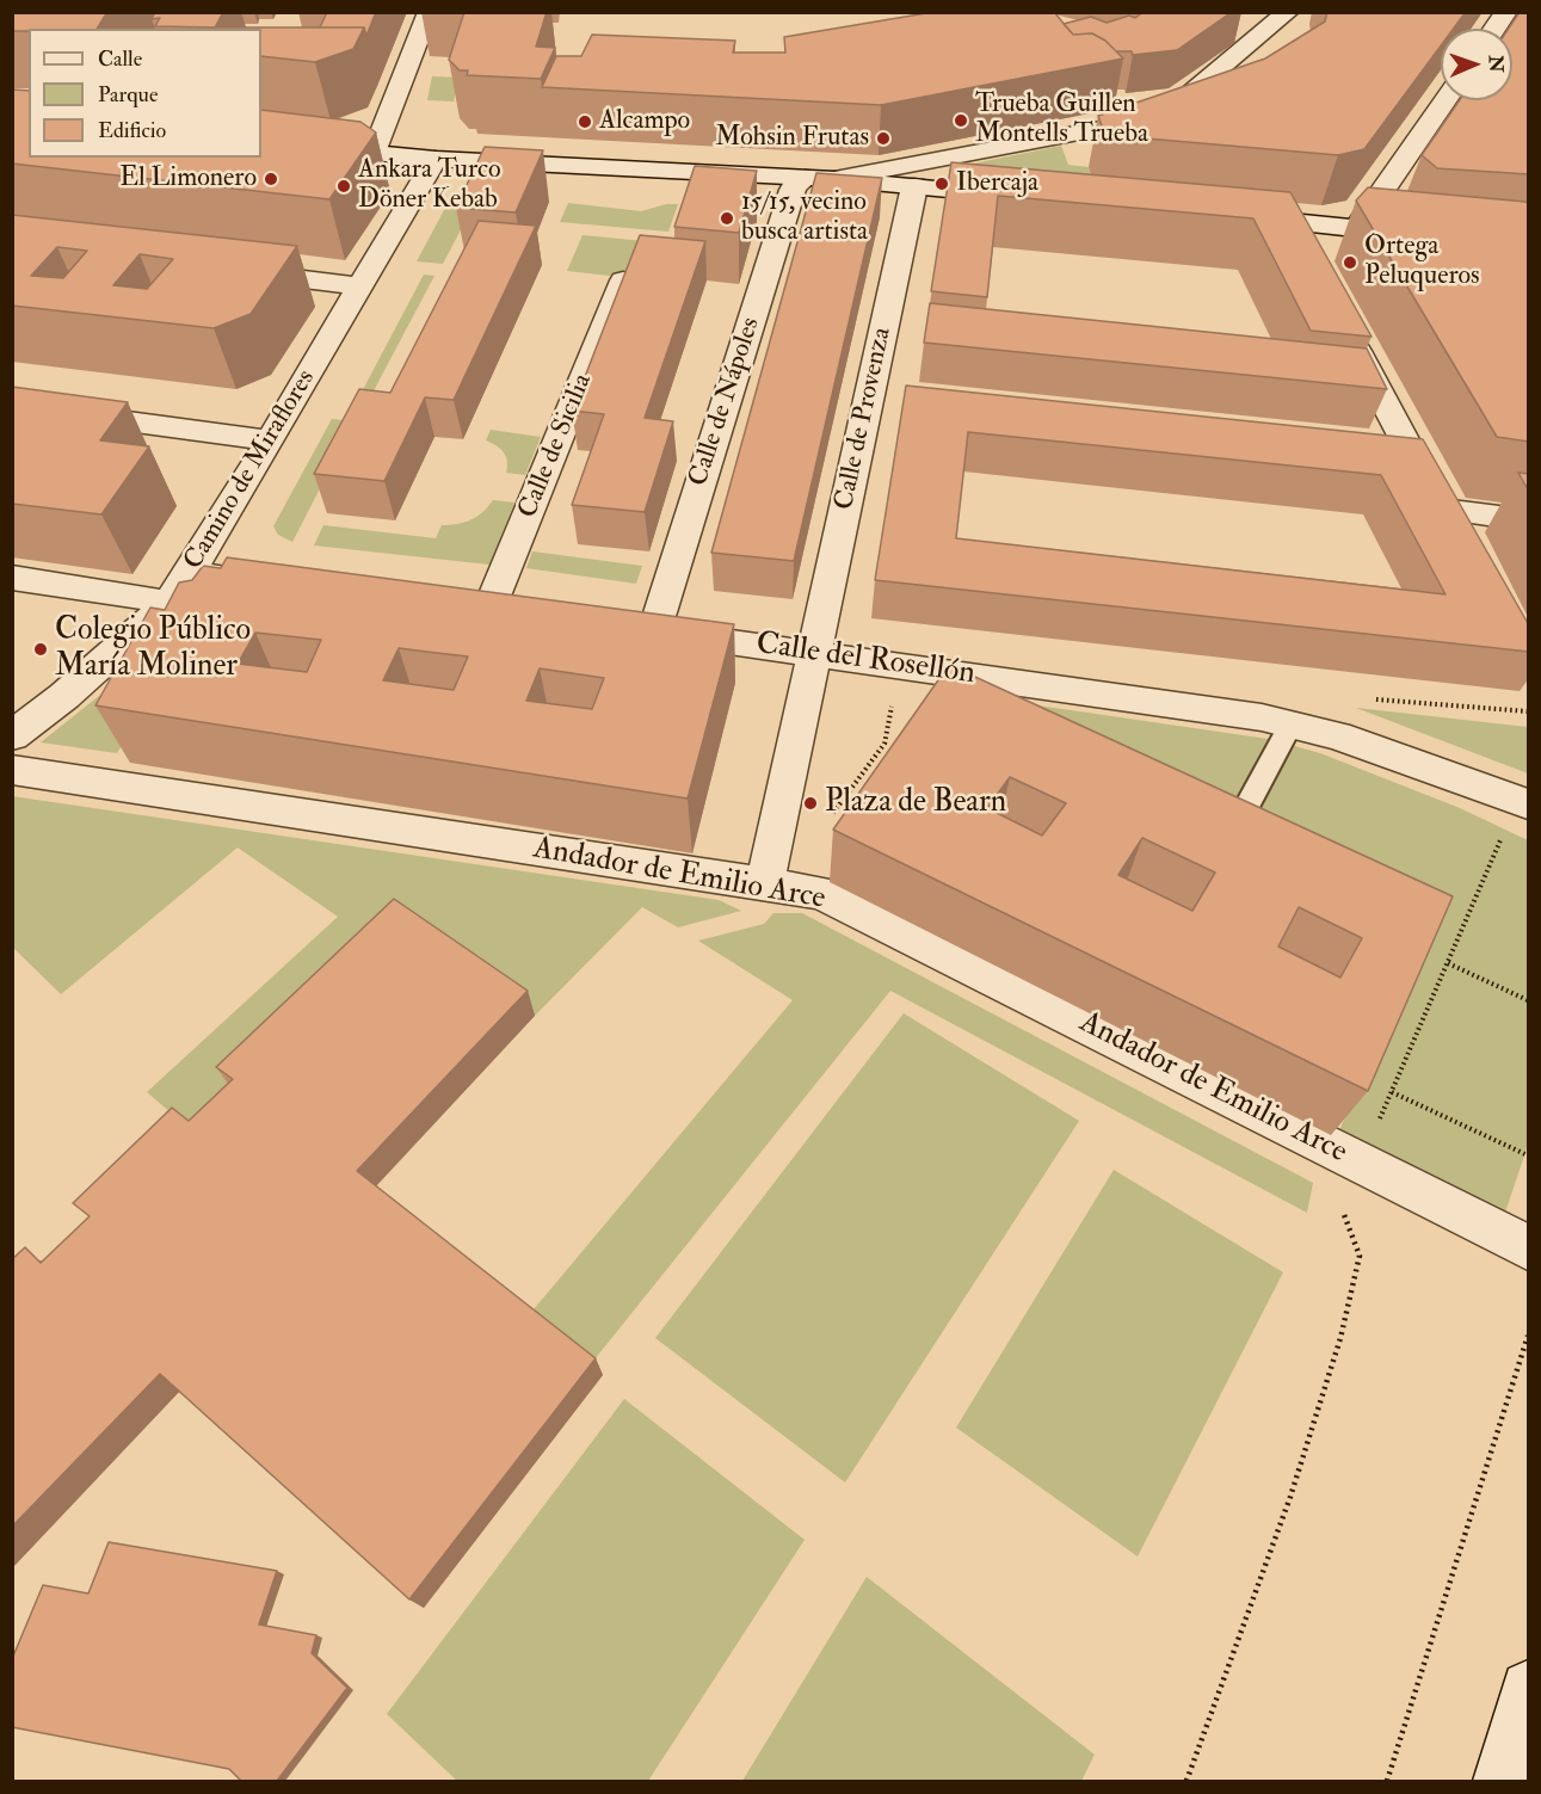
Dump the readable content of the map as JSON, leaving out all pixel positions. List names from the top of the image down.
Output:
{
  "streets": {
    "street": [
      "Calle de Nápoles",
      "Calle de Provenza",
      "Calle de Sicilia",
      "Camino de Miraflores",
      "Calle del Rosellón",
      "Andador de Emilio Arce"
    ]
  },
  "crossings": [
    ["Calle de Nápoles", "Calle del Rosellón"],
    ["Calle de Provenza", "Calle del Rosellón"],
    ["Calle de Provenza", "Andador de Emilio Arce"]
  ],
  "places": [
    "Trueba Guillen Montells Trueba",
    "Alcampo",
    "Mohsin Frutas",
    "El Limonero",
    "Ibercaja",
    "Ankara Turco Döner Kebab",
    "15/15, vecino busca artista",
    "Ortega Peluqueros",
    "Colegio Público María Moliner",
    "Plaza de Bearn"
  ],
  "legend": ["Calle", "Parque", "Edificio"],
  "north": "right"
}
